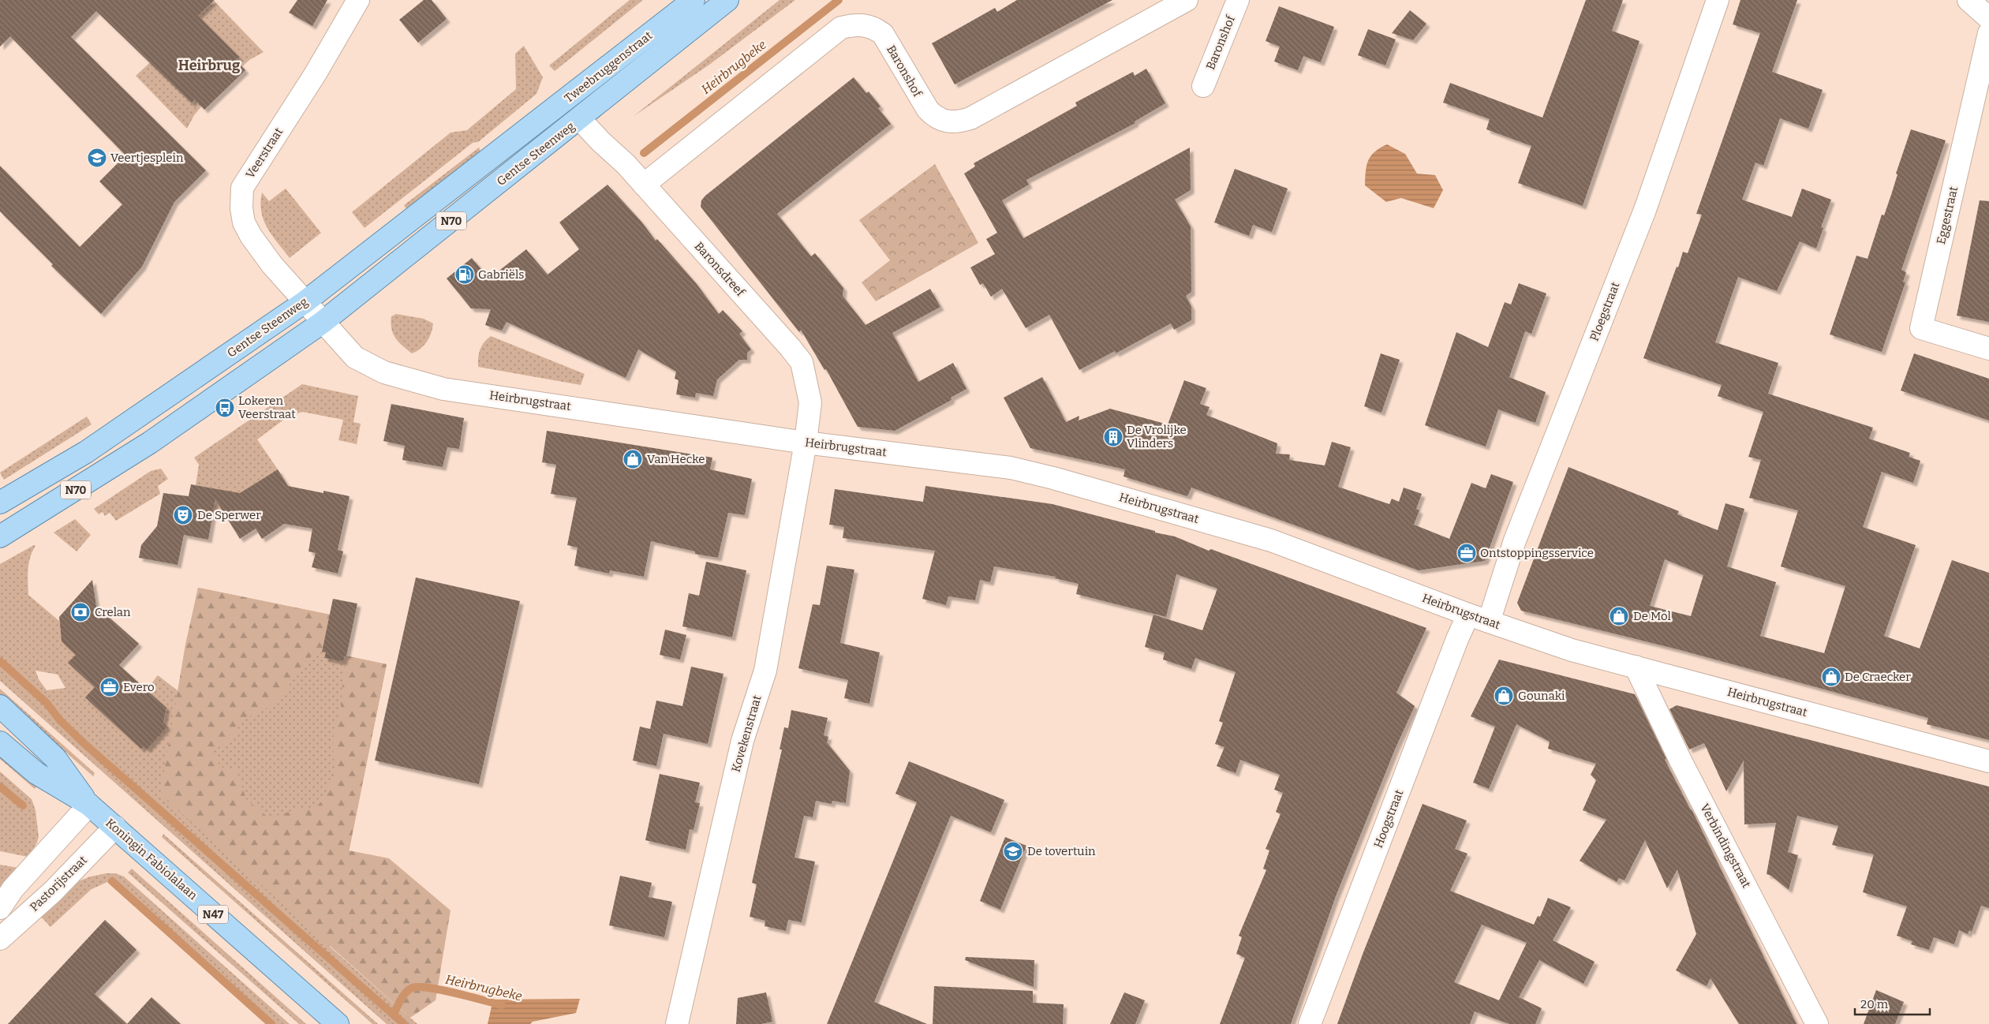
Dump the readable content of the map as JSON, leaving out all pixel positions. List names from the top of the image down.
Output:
{
  "streets": {
    "main road": [
      "Tweebruggenstraat",
      "Gentse Steenweg",
      "N70",
      "Koningin Fabiolalaan",
      "N47"
    ],
    "street": [
      "Baronshof",
      "Veerstraat",
      "Eggestraat",
      "Baronsdreef",
      "Ploegstraat",
      "Heirbrugstraat",
      "Kovekenstraat",
      "Hoogstraat",
      "Verbindingstraat",
      "Pastorijstraat"
    ]
  },
  "crossings": [
    ["Baronshof", "Baronsdreef"],
    ["Tweebruggenstraat", "Gentse Steenweg"],
    ["Tweebruggenstraat", "Baronsdreef"],
    ["Veerstraat", "Gentse Steenweg"],
    ["Veerstraat", "Heirbrugstraat"],
    ["Gentse Steenweg", "Baronsdreef"],
    ["Gentse Steenweg", "Heirbrugstraat"],
    ["Baronsdreef", "Heirbrugstraat"],
    ["Baronsdreef", "Kovekenstraat"],
    ["Ploegstraat", "Heirbrugstraat"],
    ["Heirbrugstraat", "Kovekenstraat"],
    ["Heirbrugstraat", "Hoogstraat"],
    ["Heirbrugstraat", "Verbindingstraat"],
    ["Koningin Fabiolalaan", "Pastorijstraat"]
  ],
  "districts": ["Heirbrug"],
  "water": ["Heirbrugbeke"],
  "places": {
    "school or university": ["Veertjesplein", "De tovertuin"],
    "fuel station": ["Gabriëls"],
    "bus stop": ["Lokeren Veerstraat"],
    "building": ["De Vrolijke Vlinders"],
    "shop": [
      "Van Hecke",
      "De Mol",
      "De Craecker",
      "Gounaki"
    ],
    "theatre": ["De Sperwer"],
    "office": ["Ontstoppingsservice", "Evero"],
    "bank": ["Crelan"]
  },
  "scale_bar": "20 m"
}
